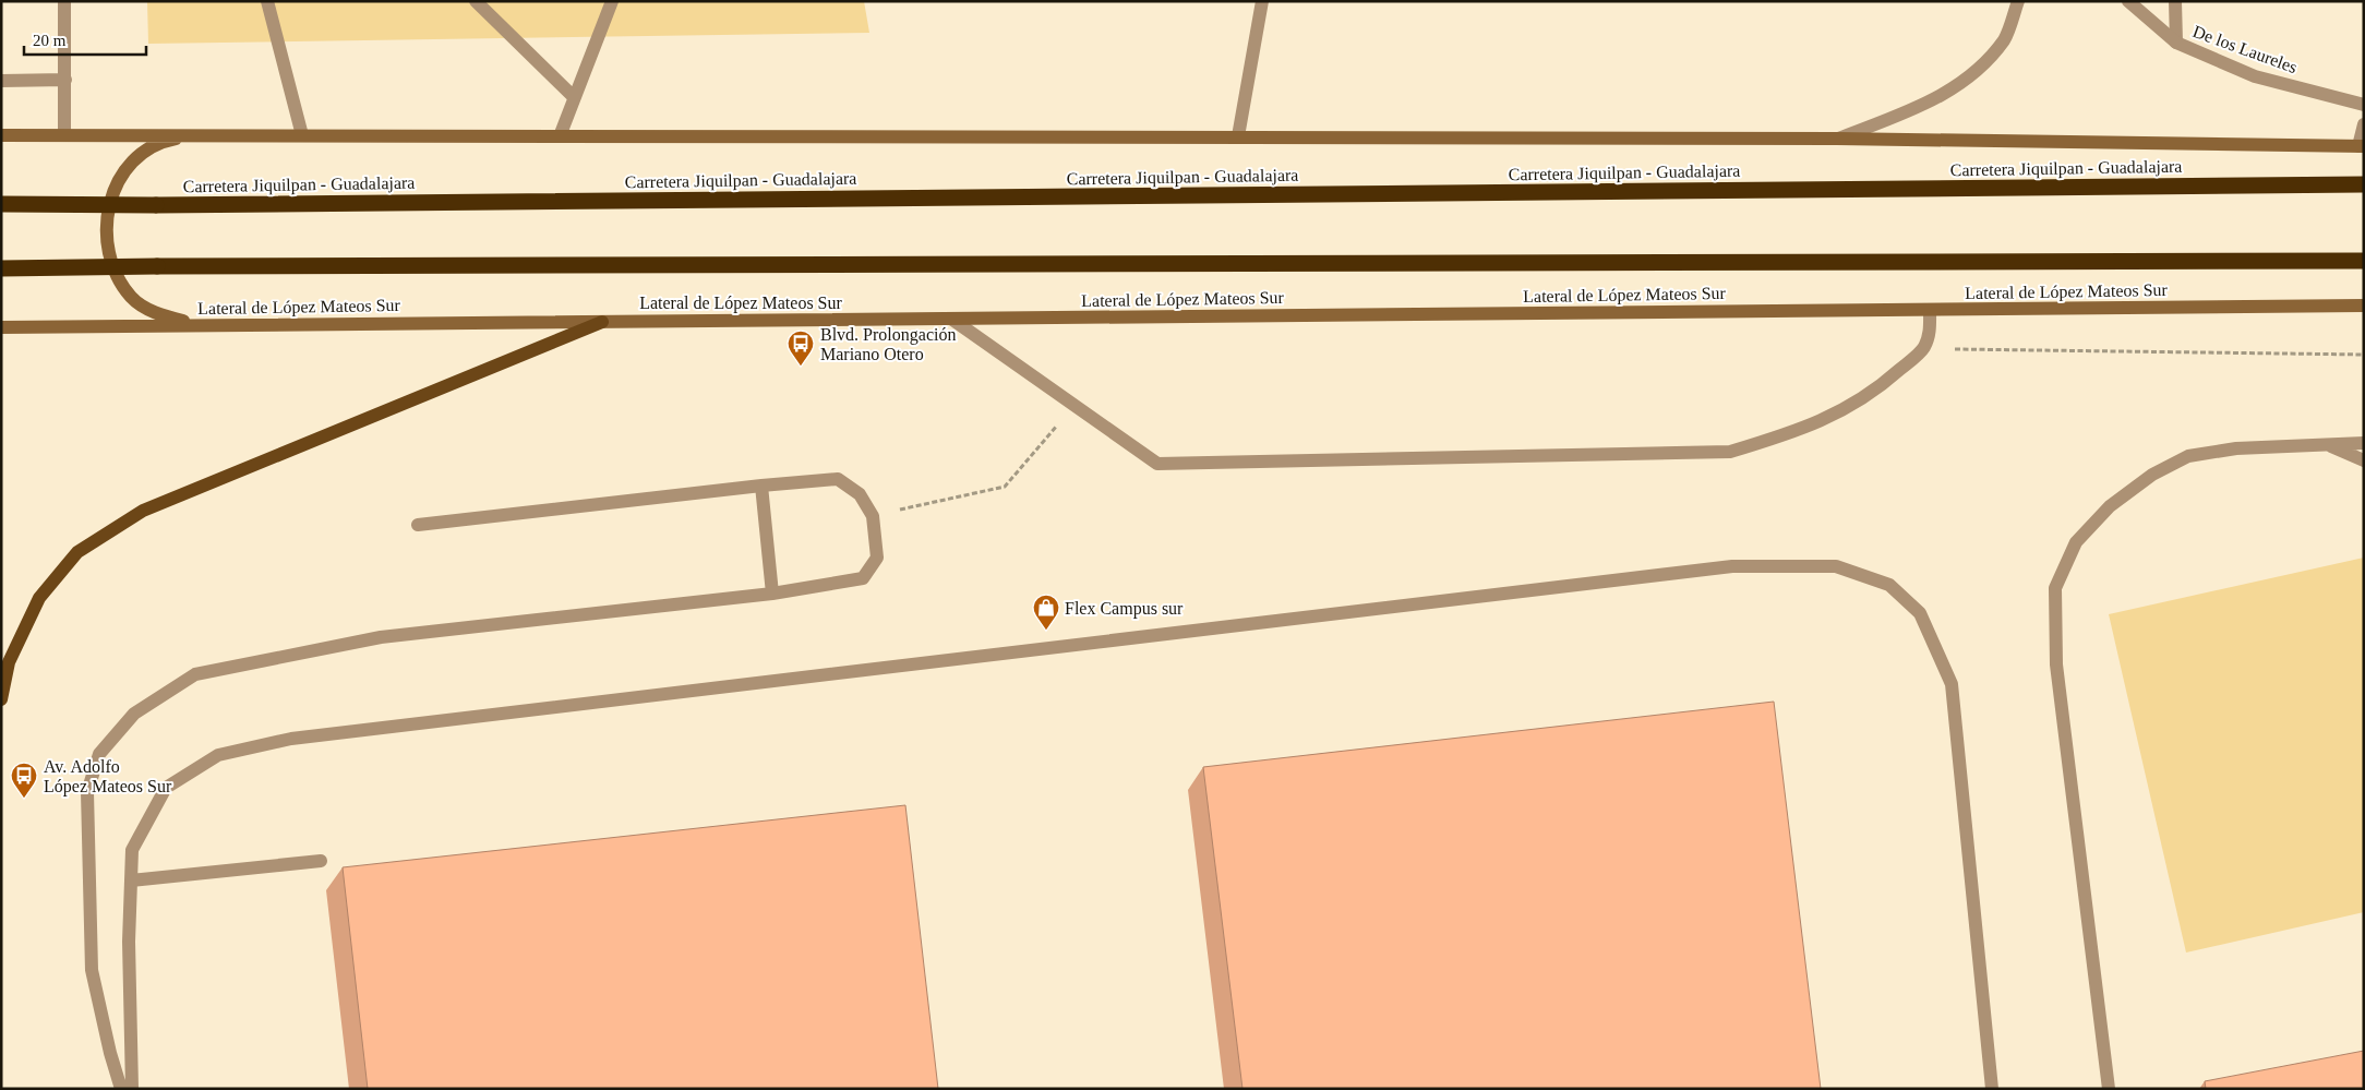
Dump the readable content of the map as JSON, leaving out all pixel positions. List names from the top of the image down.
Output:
{
  "streets": {
    "highway": ["Carretera Jiquilpan - Guadalajara"],
    "street": ["De los Laureles", "Lateral de López Mateos Sur"]
  },
  "places": {
    "bus stop": ["Blvd. Prolongación Mariano Otero", "Av. Adolfo López Mateos Sur"],
    "shop": ["Flex Campus sur"]
  },
  "scale_bar": "20 m"
}
